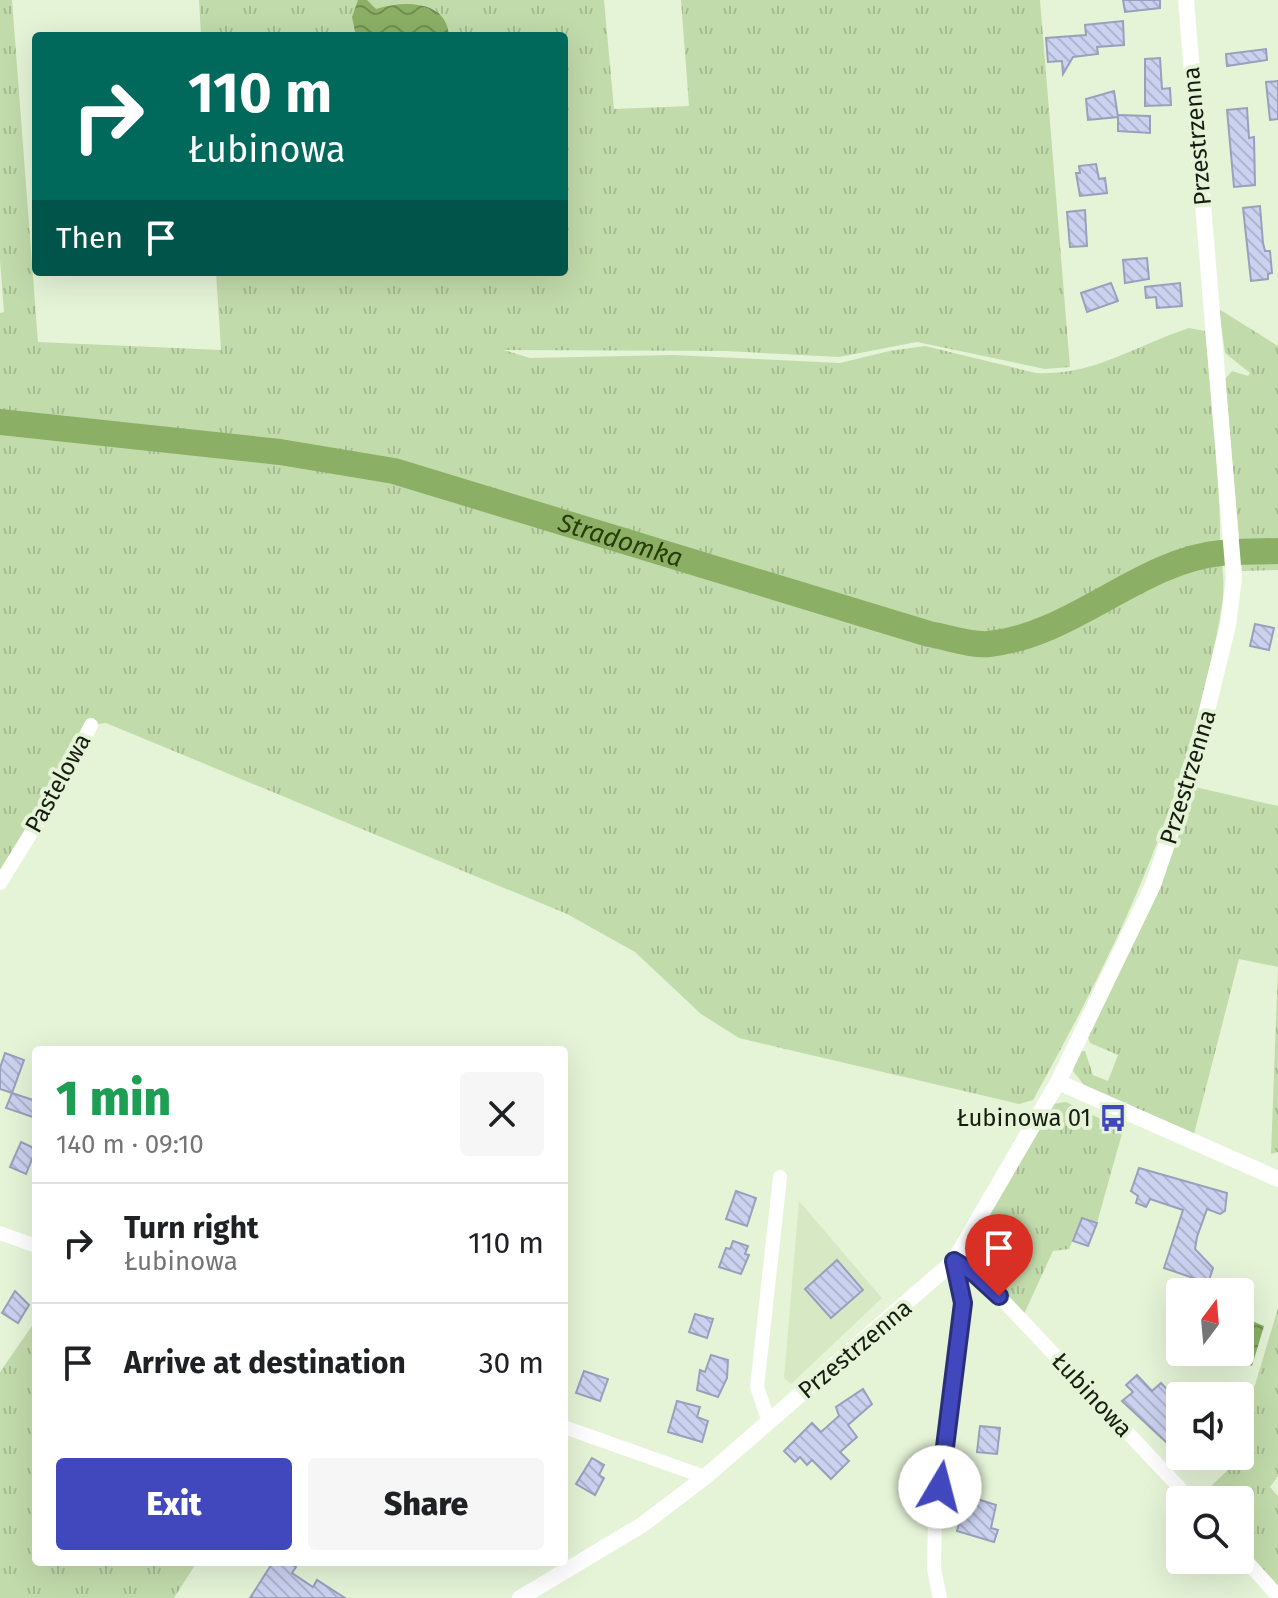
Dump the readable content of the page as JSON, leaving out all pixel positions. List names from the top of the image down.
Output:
{
  "streets": {
    "street": ["Przestrzenna", "Pastelowa", "Łubinowa"]
  },
  "crossings": [
    ["Przestrzenna", "Łubinowa"]
  ],
  "water": ["Stradomka"],
  "places": {
    "bus stop": ["Łubinowa 01"]
  },
  "north": "top",
  "page": {
    "turn": ["110 m", "Łubinowa"],
    "then": "Then",
    "heading": ["1 min", "140 m · 09:10"],
    "list": [
      {
        "name": "Turn right",
        "note": "Łubinowa",
        "value": "110 m"
      },
      {
        "name": "Arrive at destination",
        "value": "30 m"
      }
    ],
    "buttons": ["Exit", "Share"]
  }
}
